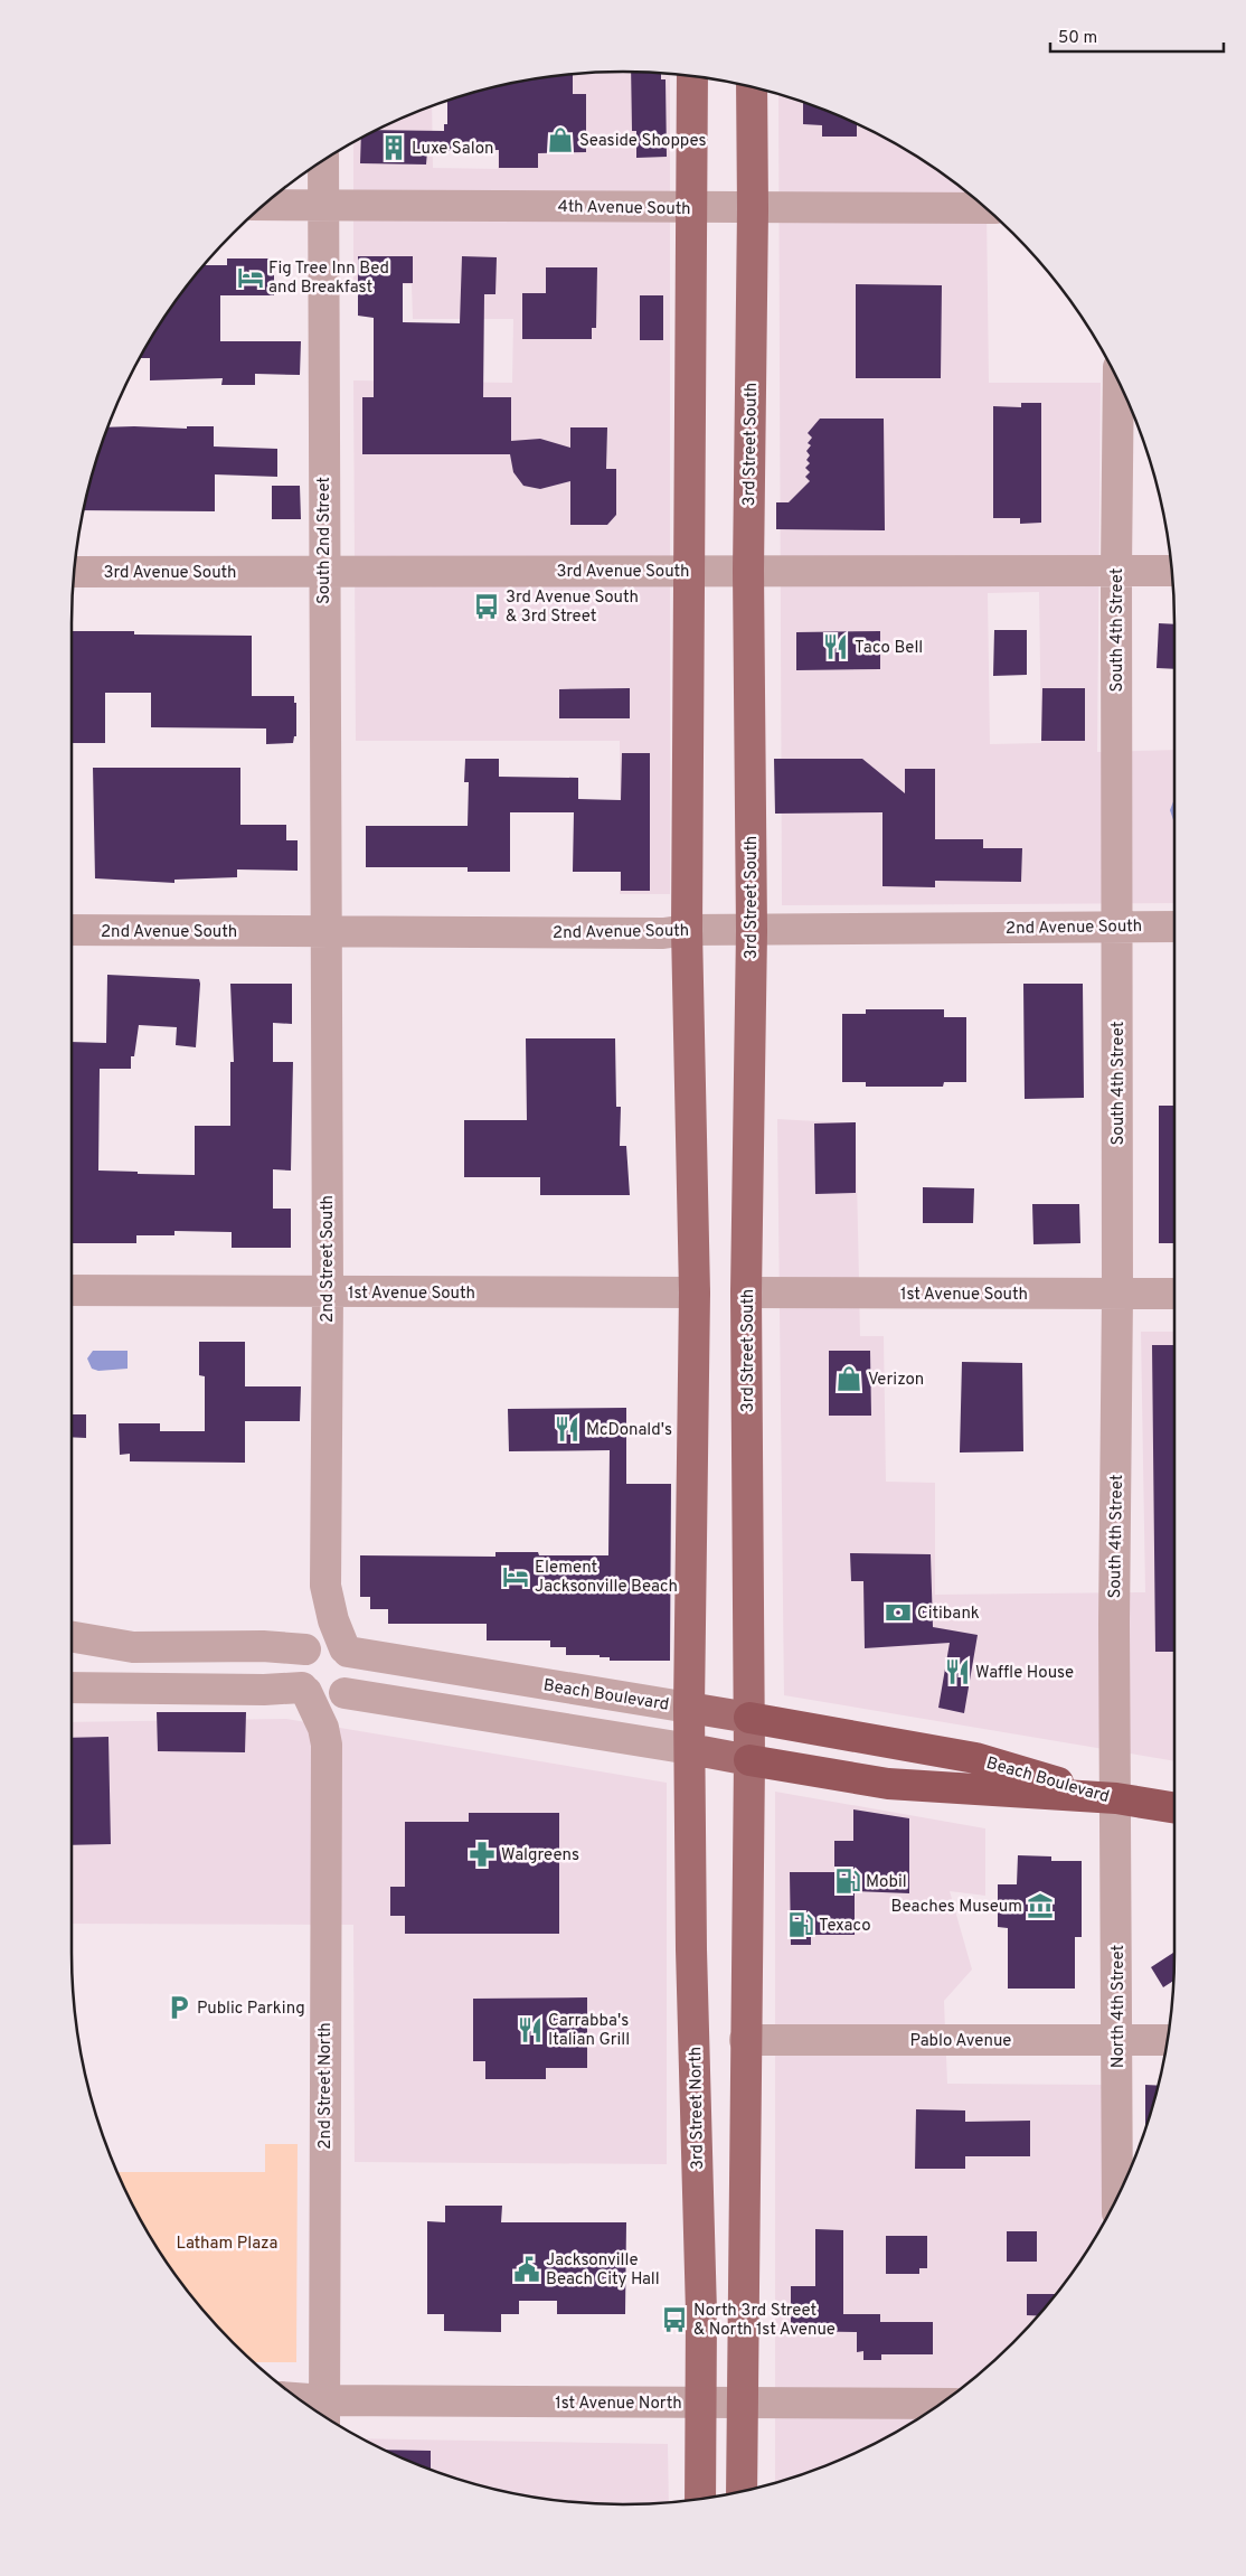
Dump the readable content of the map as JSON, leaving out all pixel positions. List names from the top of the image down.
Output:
{
  "streets": {
    "highway": ["Beach Boulevard"],
    "main road": ["3rd Street South", "3rd Street North"],
    "street": [
      "4th Avenue South",
      "South 2nd Street",
      "3rd Avenue South",
      "South 4th Street",
      "2nd Avenue South",
      "2nd Street South",
      "1st Avenue South",
      "North 4th Street",
      "Pablo Avenue",
      "2nd Street North",
      "1st Avenue North"
    ]
  },
  "crossings": [
    ["4th Avenue South", "3rd Street South"],
    ["4th Avenue South", "South 2nd Street"],
    ["3rd Street South", "3rd Avenue South"],
    ["3rd Street South", "2nd Avenue South"],
    ["3rd Street South", "1st Avenue South"],
    ["3rd Street South", "Beach Boulevard"],
    ["South 2nd Street", "3rd Avenue South"],
    ["South 2nd Street", "2nd Avenue South"],
    ["South 2nd Street", "2nd Street South"],
    ["3rd Avenue South", "South 4th Street"],
    ["South 4th Street", "2nd Avenue South"],
    ["South 4th Street", "1st Avenue South"],
    ["South 4th Street", "Beach Boulevard"],
    ["South 4th Street", "North 4th Street"],
    ["2nd Avenue South", "2nd Street South"],
    ["2nd Street South", "1st Avenue South"],
    ["Beach Boulevard", "North 4th Street"],
    ["Beach Boulevard", "3rd Street North"],
    ["North 4th Street", "Pablo Avenue"],
    ["2nd Street North", "1st Avenue North"],
    ["3rd Street North", "1st Avenue North"]
  ],
  "parks": ["Latham Plaza"],
  "places": {
    "shop": ["Seaside Shoppes", "Verizon"],
    "building": ["Luxe Salon"],
    "hotel": ["Fig Tree Inn Bed and Breakfast", "Element Jacksonville Beach"],
    "bus stop": ["3rd Avenue South & 3rd Street", "North 3rd Street & North 1st Avenue"],
    "restaurant": [
      "Taco Bell",
      "McDonald's",
      "Waffle House",
      "Carrabba's Italian Grill"
    ],
    "bank": ["Citibank"],
    "pharmacy": ["Walgreens"],
    "fuel station": ["Mobil", "Texaco"],
    "museum": ["Beaches Museum"],
    "parking": ["Public Parking"],
    "public building": ["Jacksonville Beach City Hall"]
  },
  "scale_bar": "50 m"
}
